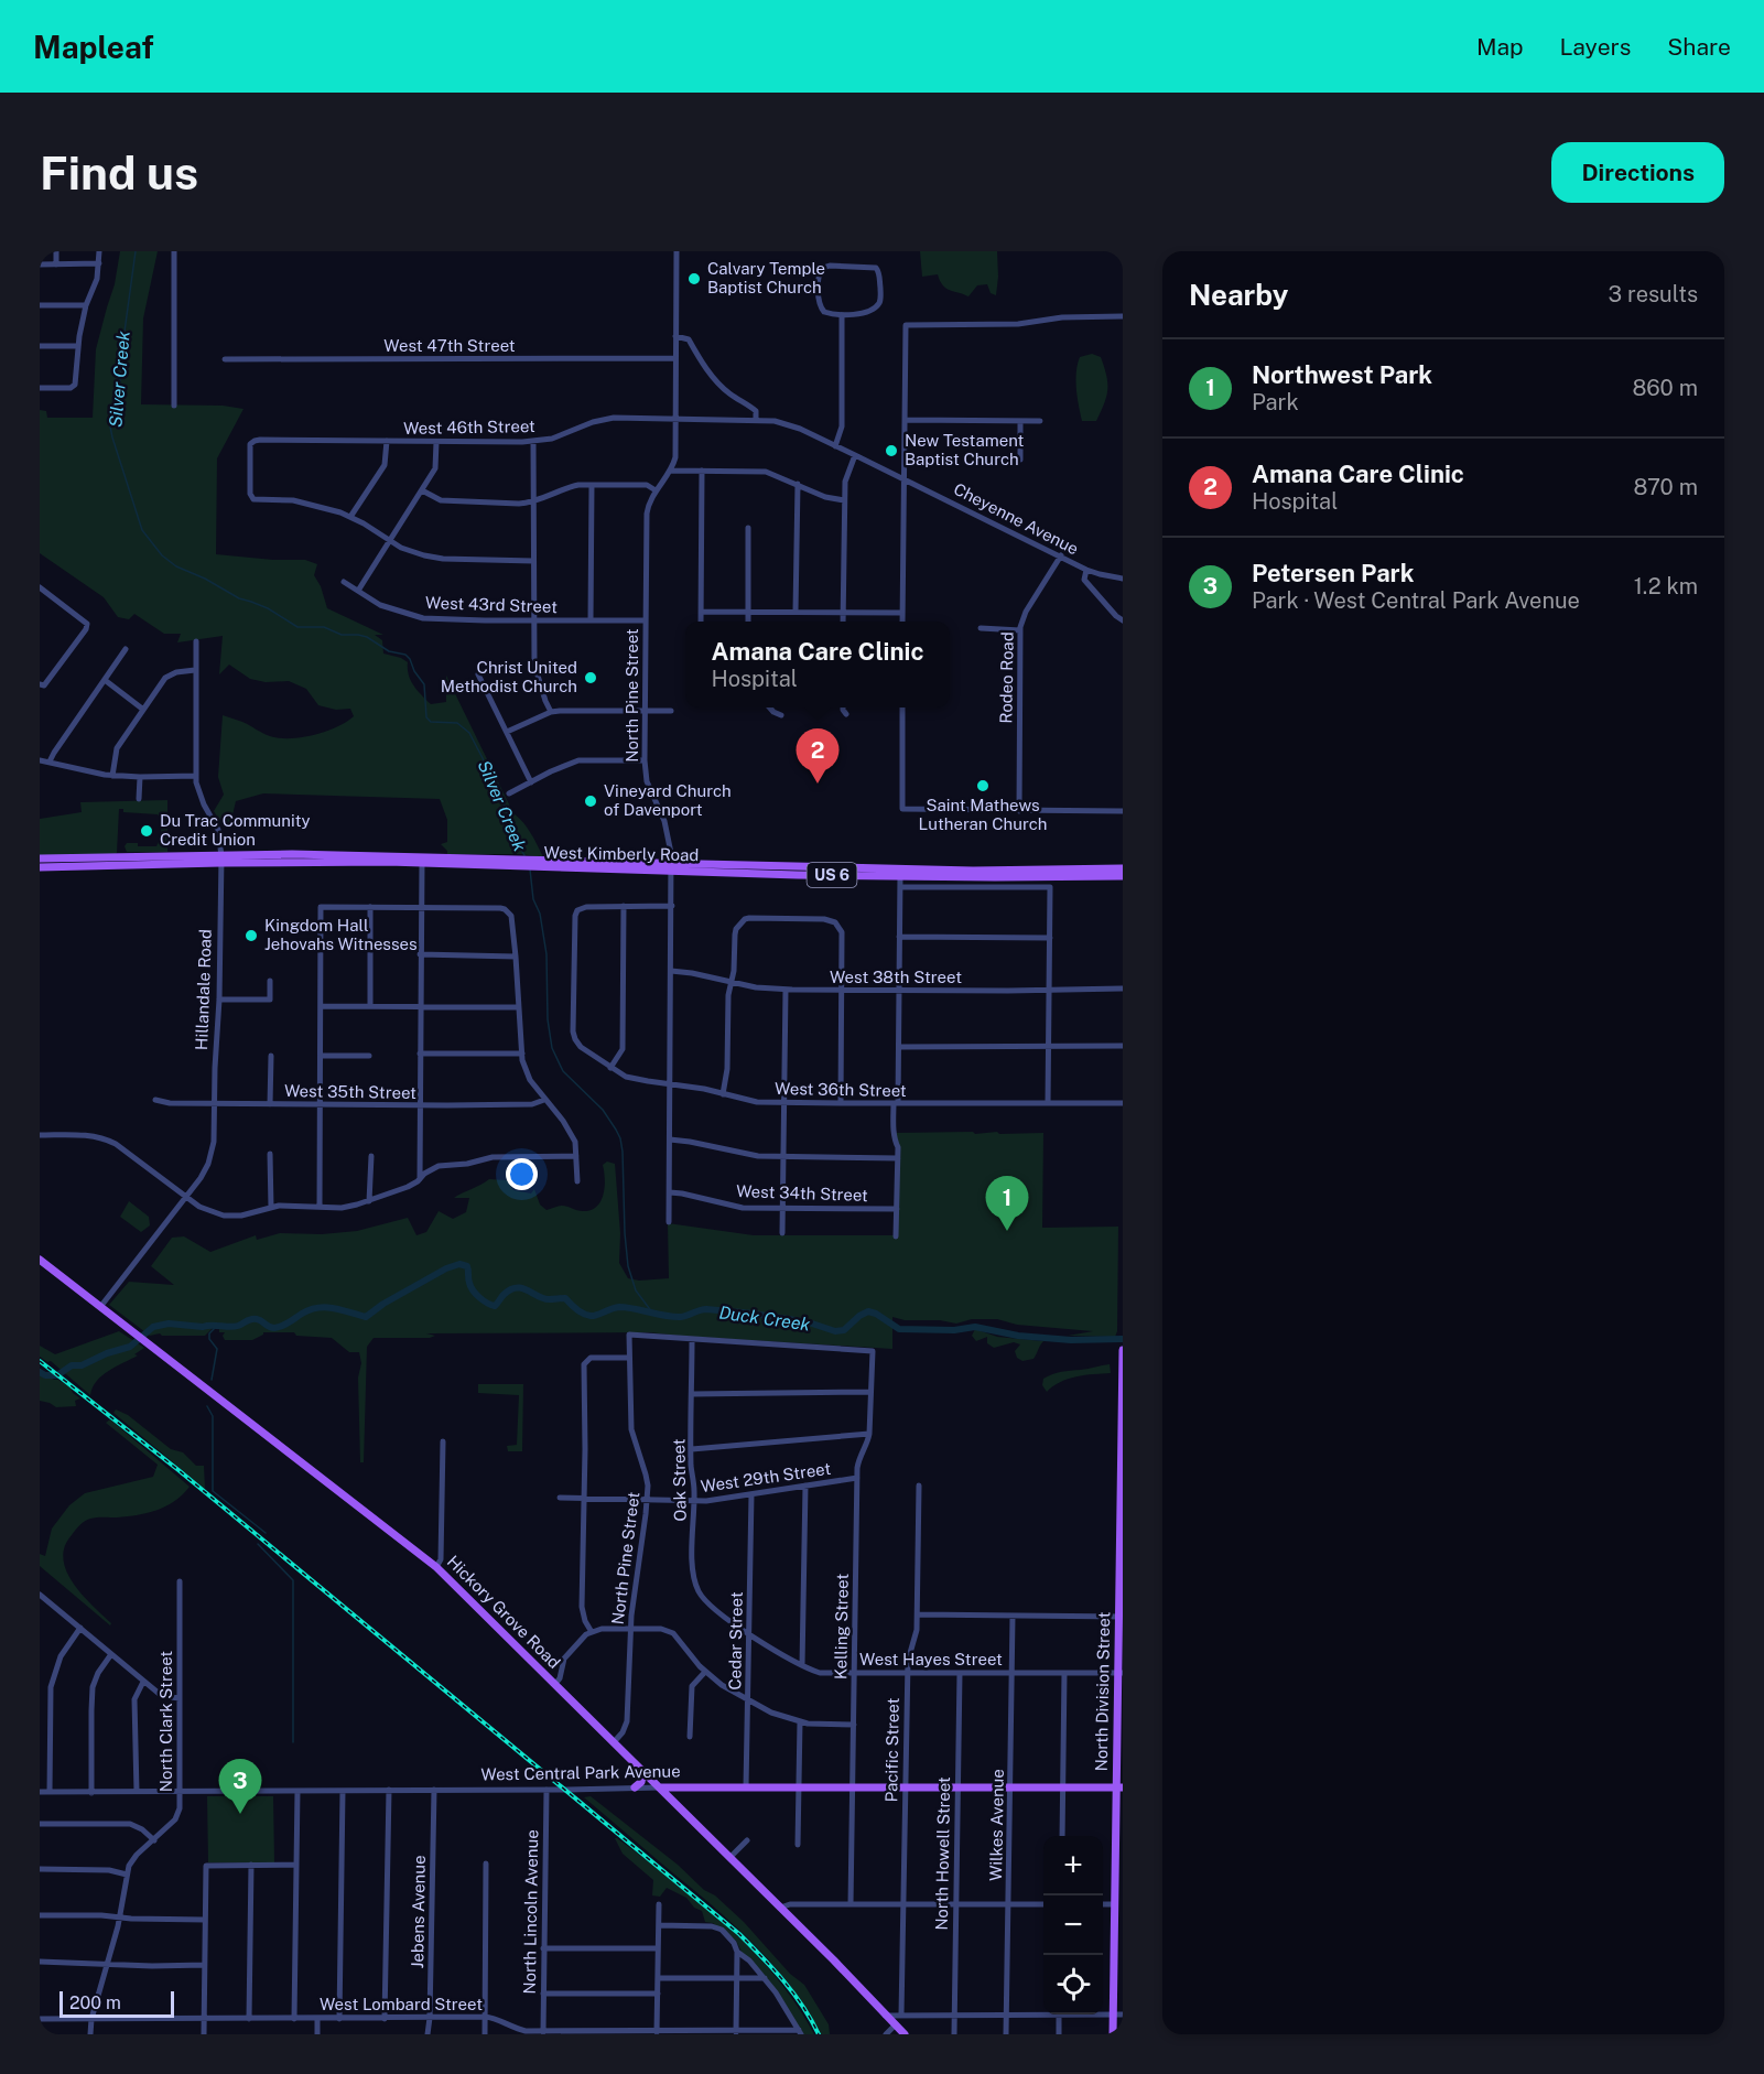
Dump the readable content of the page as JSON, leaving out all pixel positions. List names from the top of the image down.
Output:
{
  "streets": {
    "main road": [
      "West Kimberly Road",
      "US 6",
      "Hickory Grove Road",
      "North Division Street",
      "West Central Park Avenue"
    ],
    "street": [
      "West 47th Street",
      "West 46th Street",
      "Cheyenne Avenue",
      "West 43rd Street",
      "Rodeo Road",
      "North Pine Street",
      "West 38th Street",
      "Hillandale Road",
      "West 36th Street",
      "West 35th Street",
      "West 34th Street",
      "West 29th Street",
      "Oak Street",
      "Kelling Street",
      "Cedar Street",
      "West Hayes Street",
      "North Clark Street",
      "Pacific Street",
      "Wilkes Avenue",
      "North Howell Street",
      "Jebens Avenue",
      "North Lincoln Avenue",
      "West Lombard Street"
    ]
  },
  "crossings": [
    ["West 46th Street", "Cheyenne Avenue"],
    ["Cheyenne Avenue", "Rodeo Road"],
    ["West 43rd Street", "North Pine Street"],
    ["North Pine Street", "West Kimberly Road"],
    ["North Pine Street", "West 38th Street"],
    ["North Pine Street", "West 36th Street"],
    ["North Pine Street", "West 34th Street"],
    ["North Pine Street", "West 29th Street"],
    ["North Pine Street", "Oak Street"],
    ["North Pine Street", "Hickory Grove Road"],
    ["North Pine Street", "Kelling Street"],
    ["West Kimberly Road", "Hillandale Road"],
    ["Hillandale Road", "West 35th Street"],
    ["Hillandale Road", "Hickory Grove Road"],
    ["West 29th Street", "Oak Street"],
    ["West 29th Street", "Kelling Street"],
    ["West 29th Street", "Cedar Street"],
    ["Oak Street", "Kelling Street"],
    ["Oak Street", "West Hayes Street"],
    ["Hickory Grove Road", "West Central Park Avenue"],
    ["Kelling Street", "West Hayes Street"],
    ["Kelling Street", "West Central Park Avenue"],
    ["Cedar Street", "West Hayes Street"],
    ["Cedar Street", "West Central Park Avenue"],
    ["West Hayes Street", "North Division Street"],
    ["West Hayes Street", "Pacific Street"],
    ["West Hayes Street", "Wilkes Avenue"],
    ["West Hayes Street", "North Howell Street"],
    ["North Division Street", "West Central Park Avenue"],
    ["North Clark Street", "West Central Park Avenue"],
    ["North Clark Street", "West Lombard Street"],
    ["Pacific Street", "West Central Park Avenue"],
    ["West Central Park Avenue", "Wilkes Avenue"],
    ["West Central Park Avenue", "North Howell Street"],
    ["West Central Park Avenue", "Jebens Avenue"],
    ["West Central Park Avenue", "North Lincoln Avenue"],
    ["Jebens Avenue", "West Lombard Street"],
    ["North Lincoln Avenue", "West Lombard Street"]
  ],
  "water": ["Silver Creek", "Duck Creek"],
  "places": [
    "Calvary Temple Baptist Church",
    "New Testament Baptist Church",
    "Christ United Methodist Church",
    "Saint Mathews Lutheran Church",
    "Vineyard Church of Davenport",
    "Du Trac Community Credit Union",
    "Kingdom Hall Jehovahs Witnesses"
  ],
  "scale_bar": "200 m",
  "page": {
    "header": "Mapleaf",
    "nav": ["Map", "Layers", "Share"],
    "buttons": "Directions",
    "title": "Find us",
    "heading": ["Nearby", "3 results"],
    "list": [
      {
        "mark": "1",
        "name": "Northwest Park",
        "note": "Park",
        "value": "860 m"
      },
      {
        "mark": "2",
        "name": "Amana Care Clinic",
        "note": "Hospital",
        "value": "870 m"
      },
      {
        "mark": "3",
        "name": "Petersen Park",
        "note": "Park · West Central Park Avenue",
        "value": "1.2 km"
      }
    ],
    "popup": ["Amana Care Clinic", "Hospital"],
    "pins": ["2", "1", "3"],
    "map_buttons": ["+", "−"],
    "scale": "200 m"
  }
}
